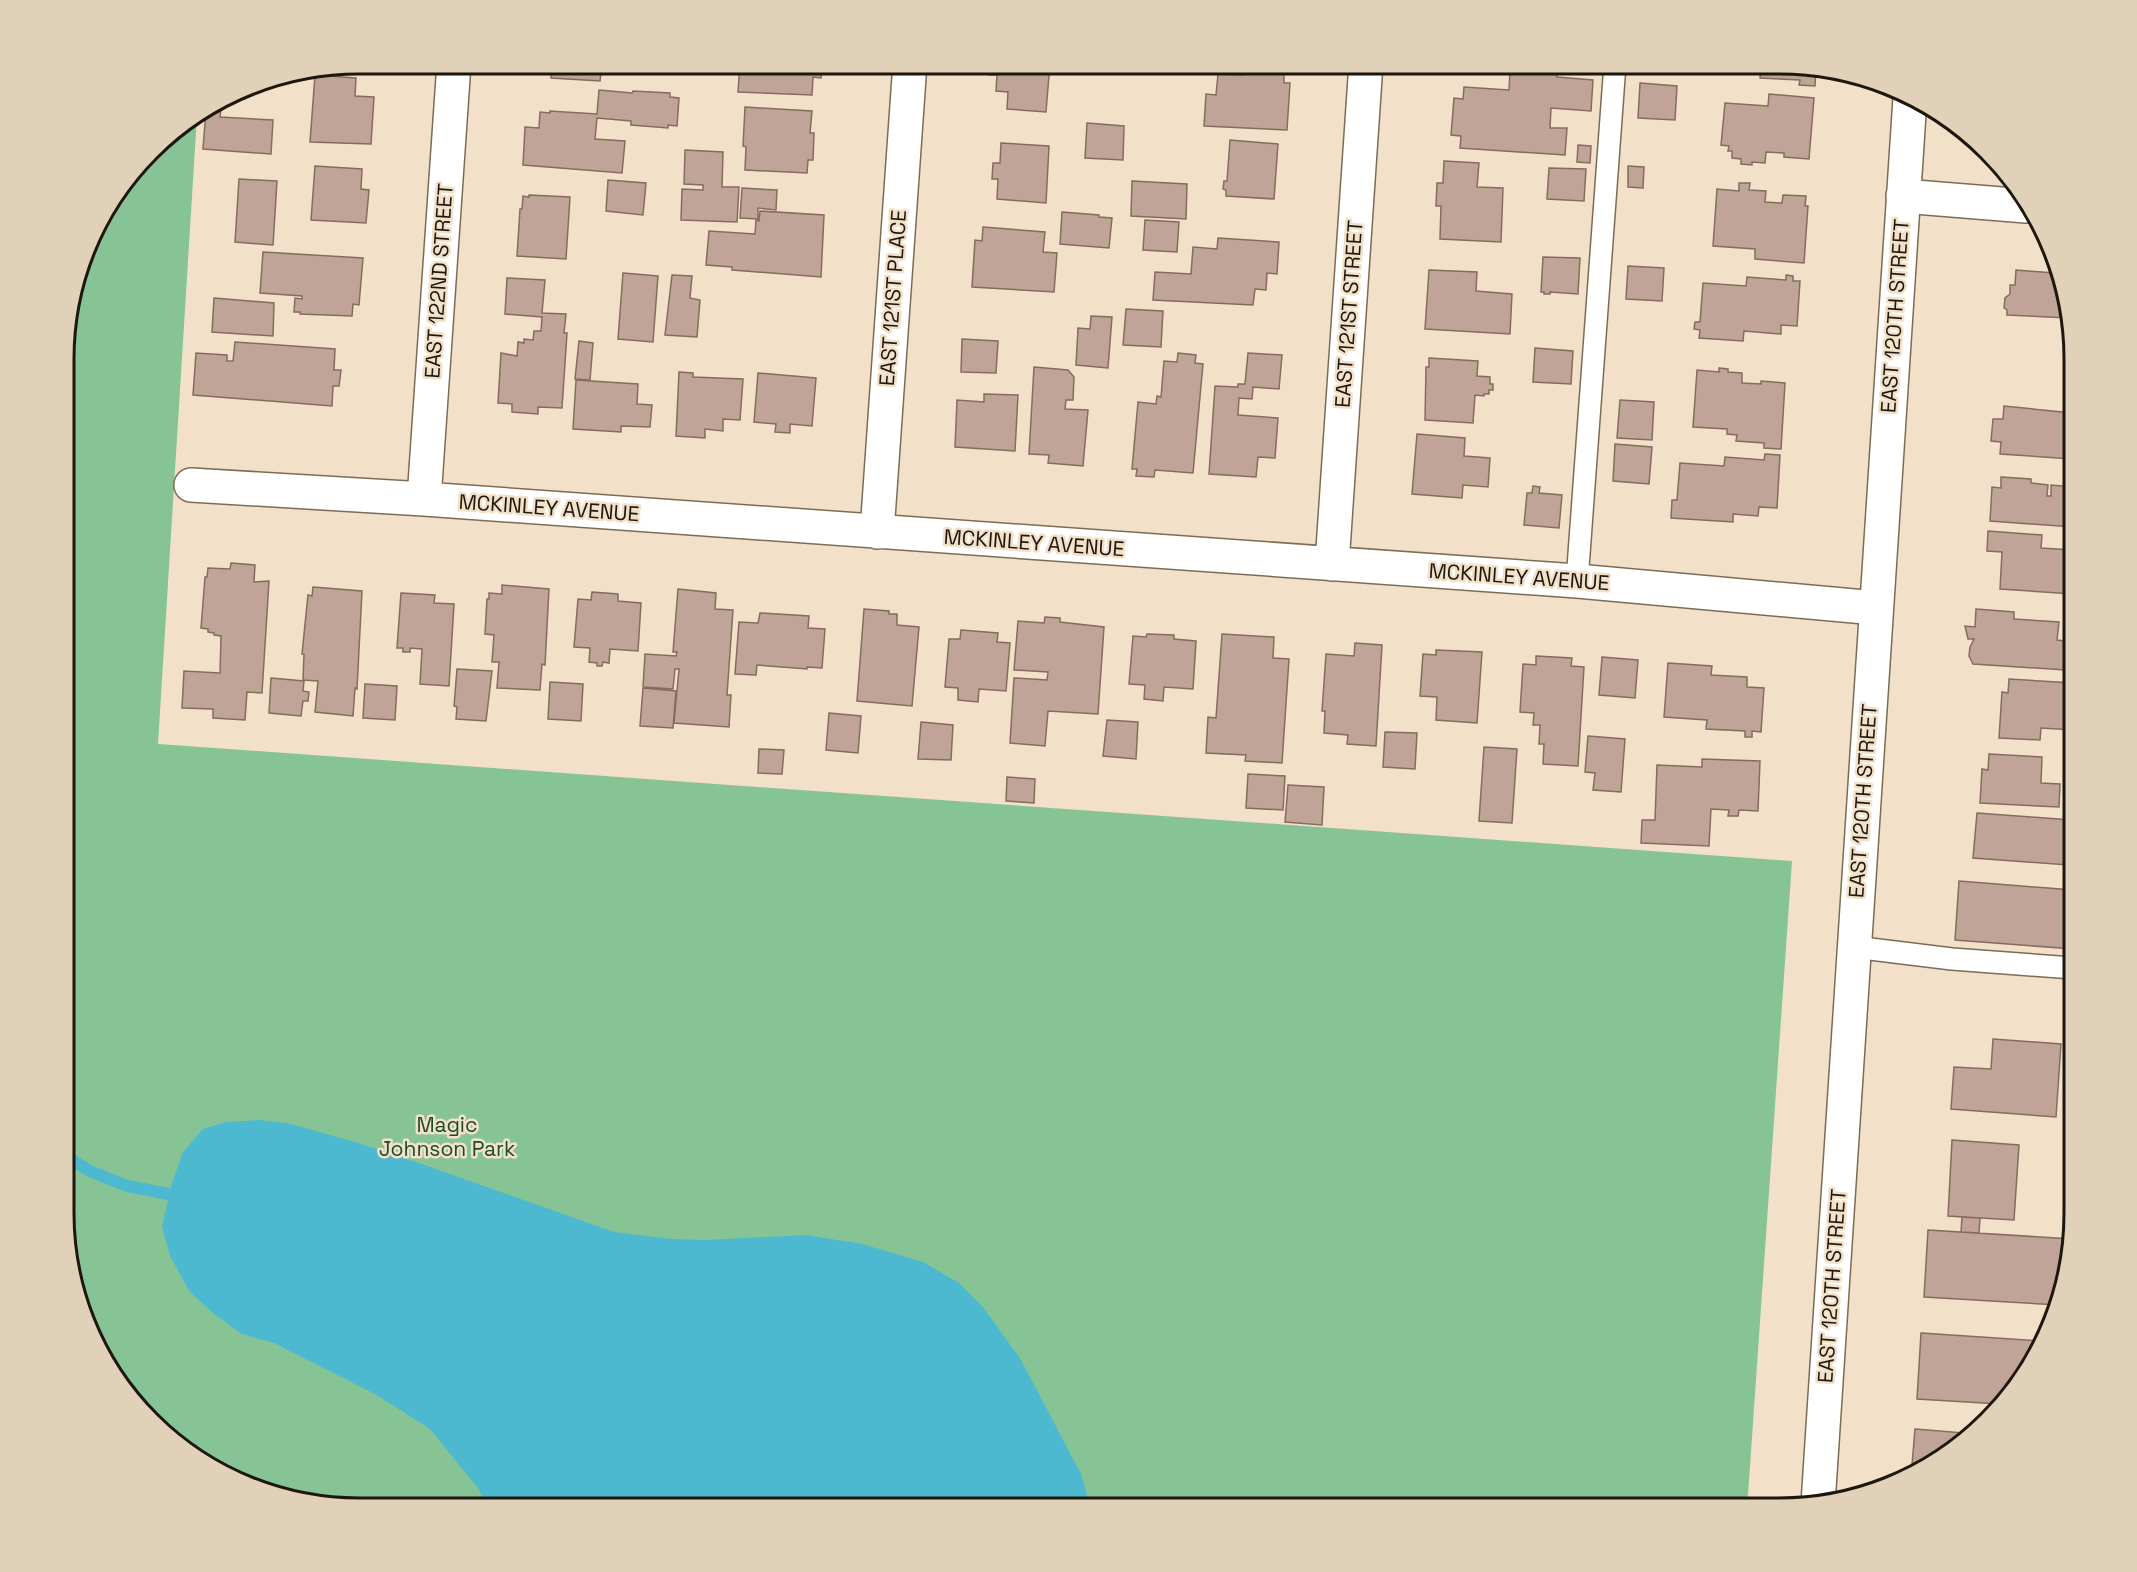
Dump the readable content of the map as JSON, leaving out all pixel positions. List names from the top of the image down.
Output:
{
  "streets": {
    "street": [
      "EAST 122ND STREET",
      "EAST 121ST PLACE",
      "EAST 121ST STREET",
      "EAST 120TH STREET",
      "MCKINLEY AVENUE"
    ]
  },
  "crossings": [
    ["EAST 122ND STREET", "MCKINLEY AVENUE"],
    ["EAST 121ST PLACE", "MCKINLEY AVENUE"],
    ["EAST 121ST STREET", "MCKINLEY AVENUE"],
    ["EAST 120TH STREET", "MCKINLEY AVENUE"]
  ],
  "parks": ["Magic Johnson Park"]
}
